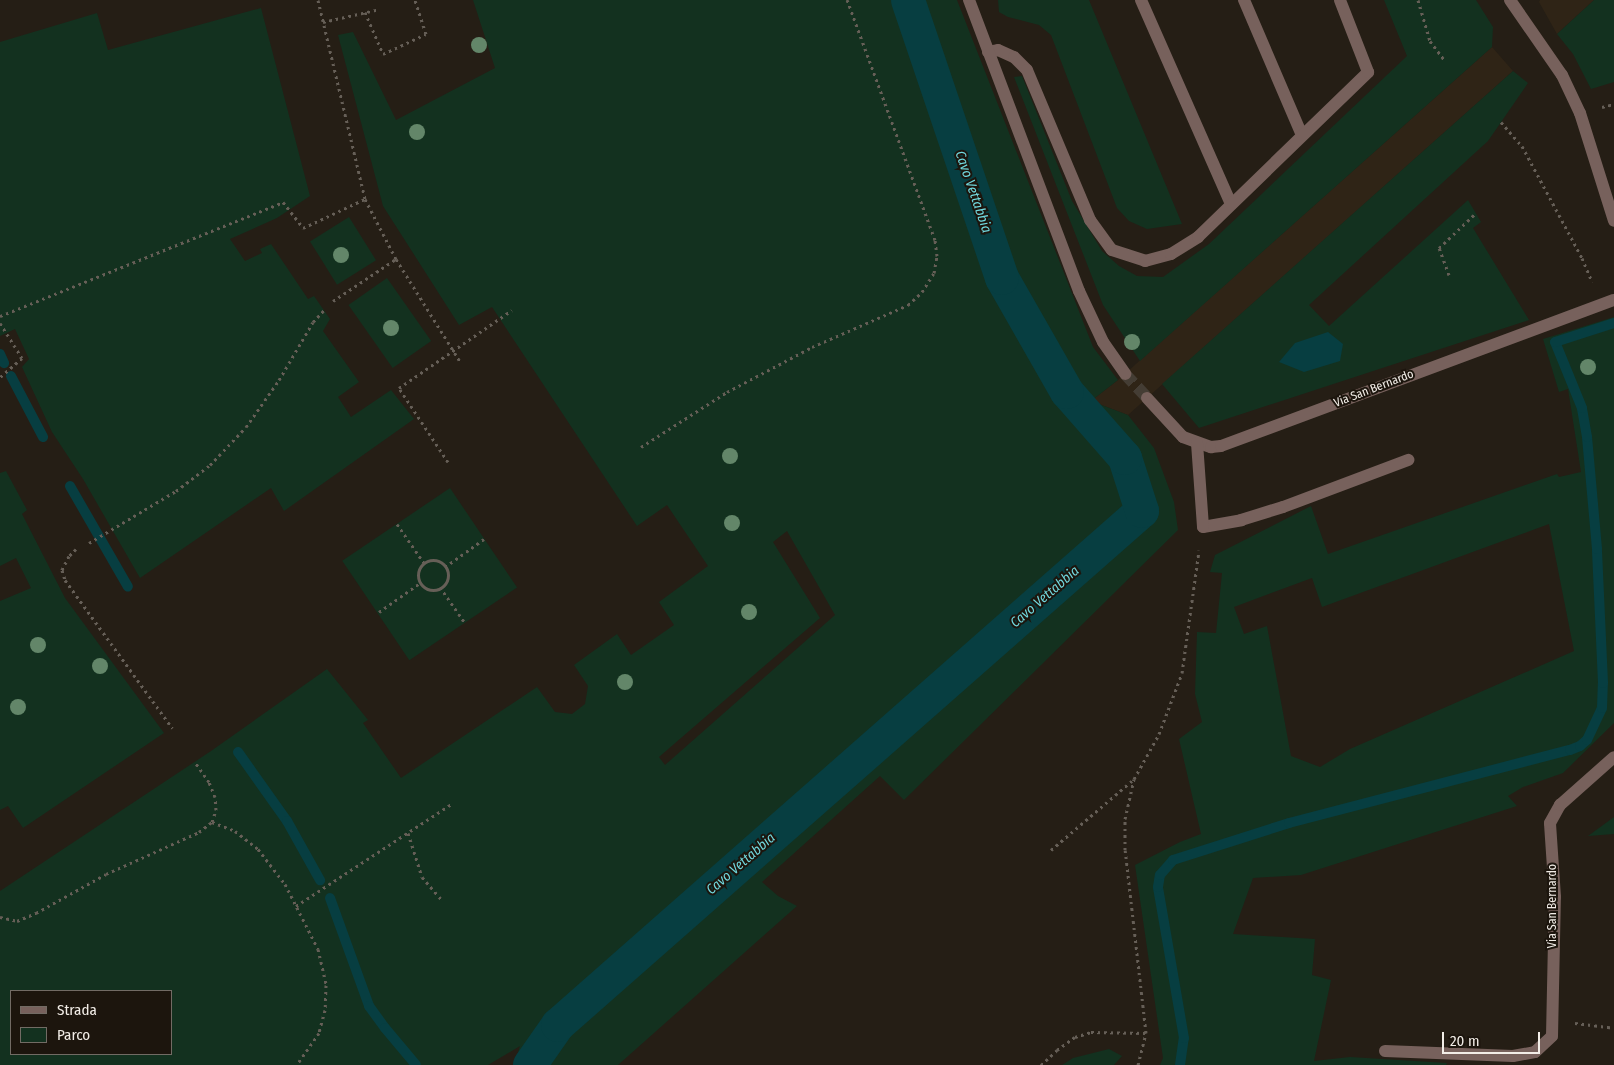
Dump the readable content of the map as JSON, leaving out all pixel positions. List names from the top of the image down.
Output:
{
  "streets": {
    "street": ["Via San Bernardo"]
  },
  "water": ["Cavo Vettabbia"],
  "legend": ["Strada", "Parco"],
  "scale_bar": "20 m"
}
